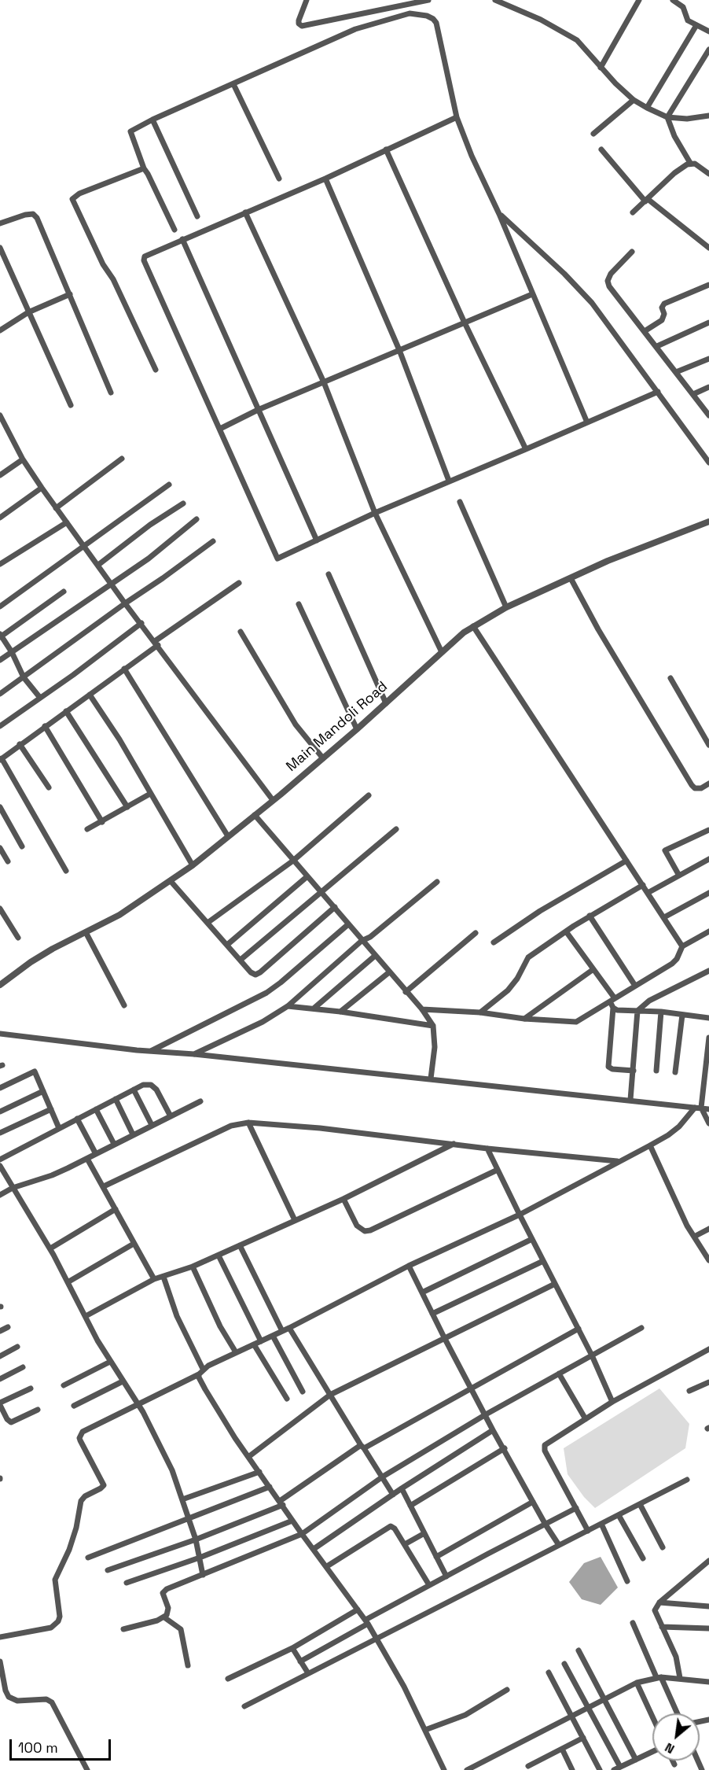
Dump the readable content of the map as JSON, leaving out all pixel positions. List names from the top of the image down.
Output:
{
  "streets": {
    "street": ["Main Mandoli Road"]
  },
  "scale_bar": "100 m",
  "north": "bottom left"
}
